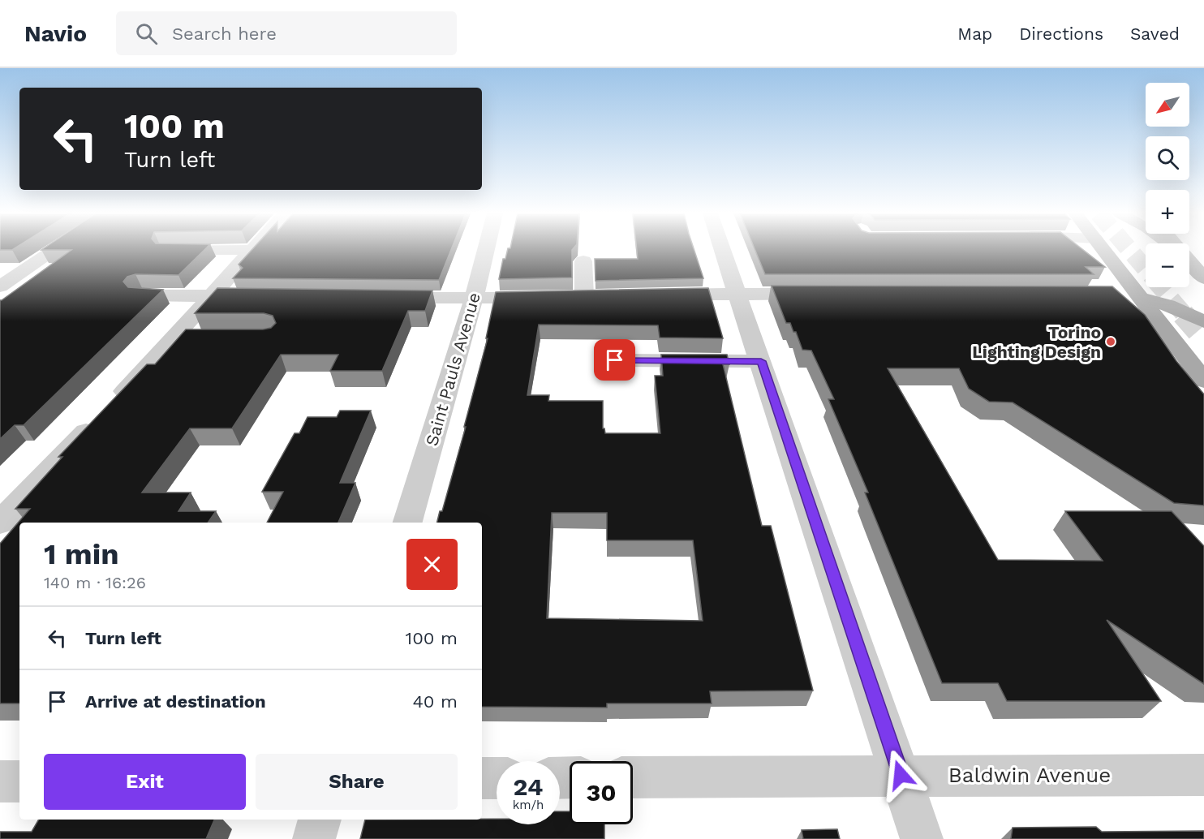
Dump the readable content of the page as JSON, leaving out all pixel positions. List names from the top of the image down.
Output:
{
  "streets": {
    "street": ["Saint Pauls Avenue", "Baldwin Avenue"]
  },
  "places": ["Torino Lighting Design"],
  "north": "bottom left",
  "page": {
    "header": "Navio",
    "search": "Search here",
    "nav": ["Map", "Directions", "Saved"],
    "map_buttons": ["+", "−"],
    "turn": ["100 m", "Turn left"],
    "heading": ["1 min", "140 m · 16:26"],
    "list": [
      {
        "name": "Turn left",
        "value": "100 m"
      },
      {
        "name": "Arrive at destination",
        "value": "40 m"
      }
    ],
    "buttons": ["Exit", "Share"],
    "speed": "24 km/h",
    "limit": "30"
  }
}
